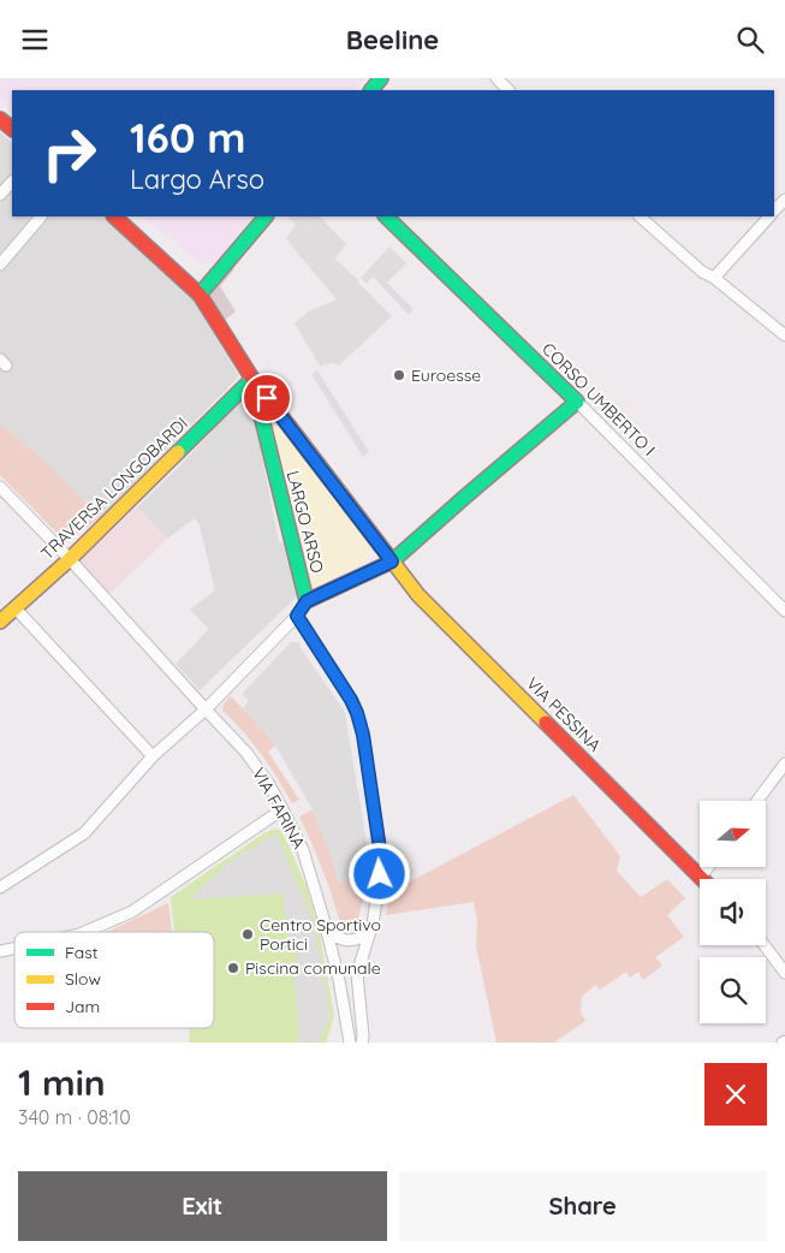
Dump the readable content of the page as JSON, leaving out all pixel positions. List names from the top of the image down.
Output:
{
  "streets": {
    "main road": [
      "CORSO UMBERTO I",
      "TRAVERSA LONGOBARDI",
      "LARGO ARSO",
      "VIA PESSINA"
    ],
    "street": ["VIA FARINA"]
  },
  "crossings": [
    ["TRAVERSA LONGOBARDI", "LARGO ARSO"],
    ["TRAVERSA LONGOBARDI", "VIA FARINA"],
    ["LARGO ARSO", "VIA PESSINA"]
  ],
  "places": ["Euroesse", "Centro Sportivo Portici", "Piscina comunale"],
  "legend": ["Fast", "Slow", "Jam"],
  "north": "right",
  "page": {
    "header": "Beeline",
    "turn": ["160 m", "Largo Arso"],
    "heading": ["1 min", "340 m · 08:10"],
    "buttons": ["Exit", "Share"]
  }
}
